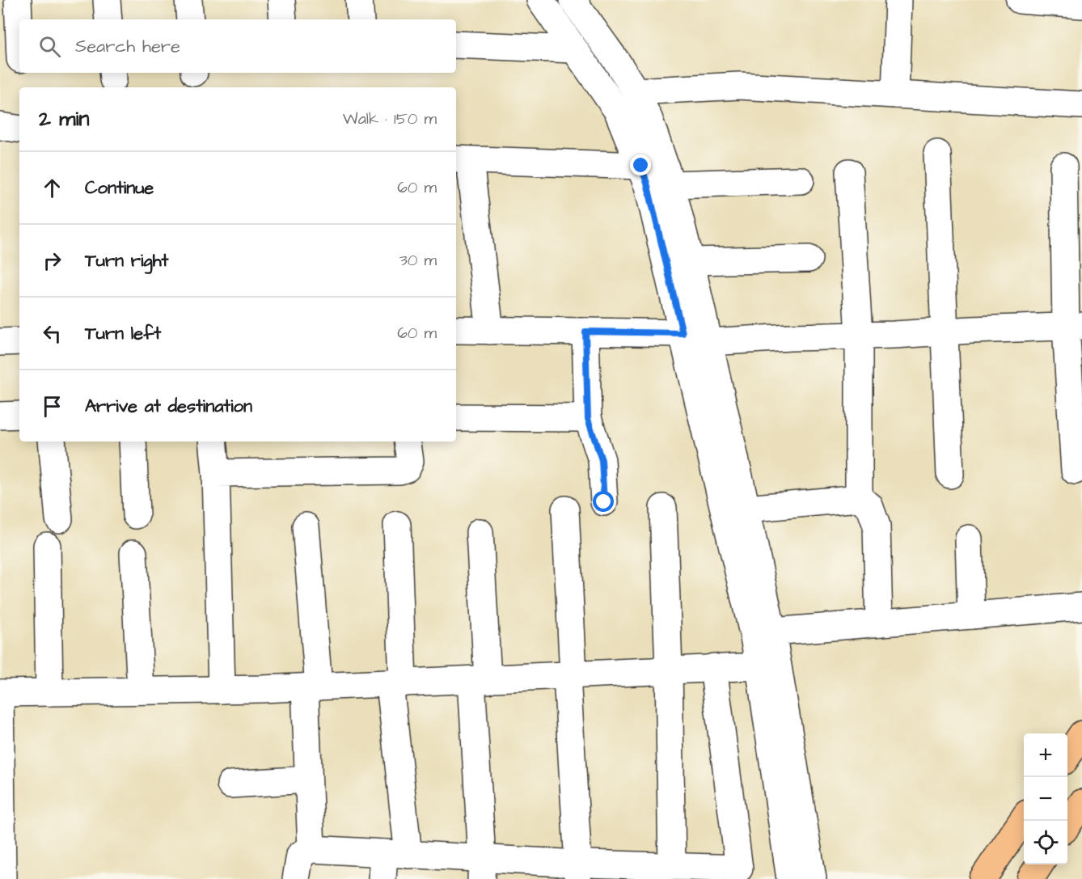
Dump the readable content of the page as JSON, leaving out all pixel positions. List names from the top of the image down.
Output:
{
  "page": {
    "search": "Search here",
    "heading": ["2 min", "Walk · 150 m"],
    "list": [
      ["Continue", "60 m"],
      ["Turn right", "30 m"],
      ["Turn left", "60 m"],
      "Arrive at destination"
    ],
    "map_buttons": ["+", "−"]
  }
}
